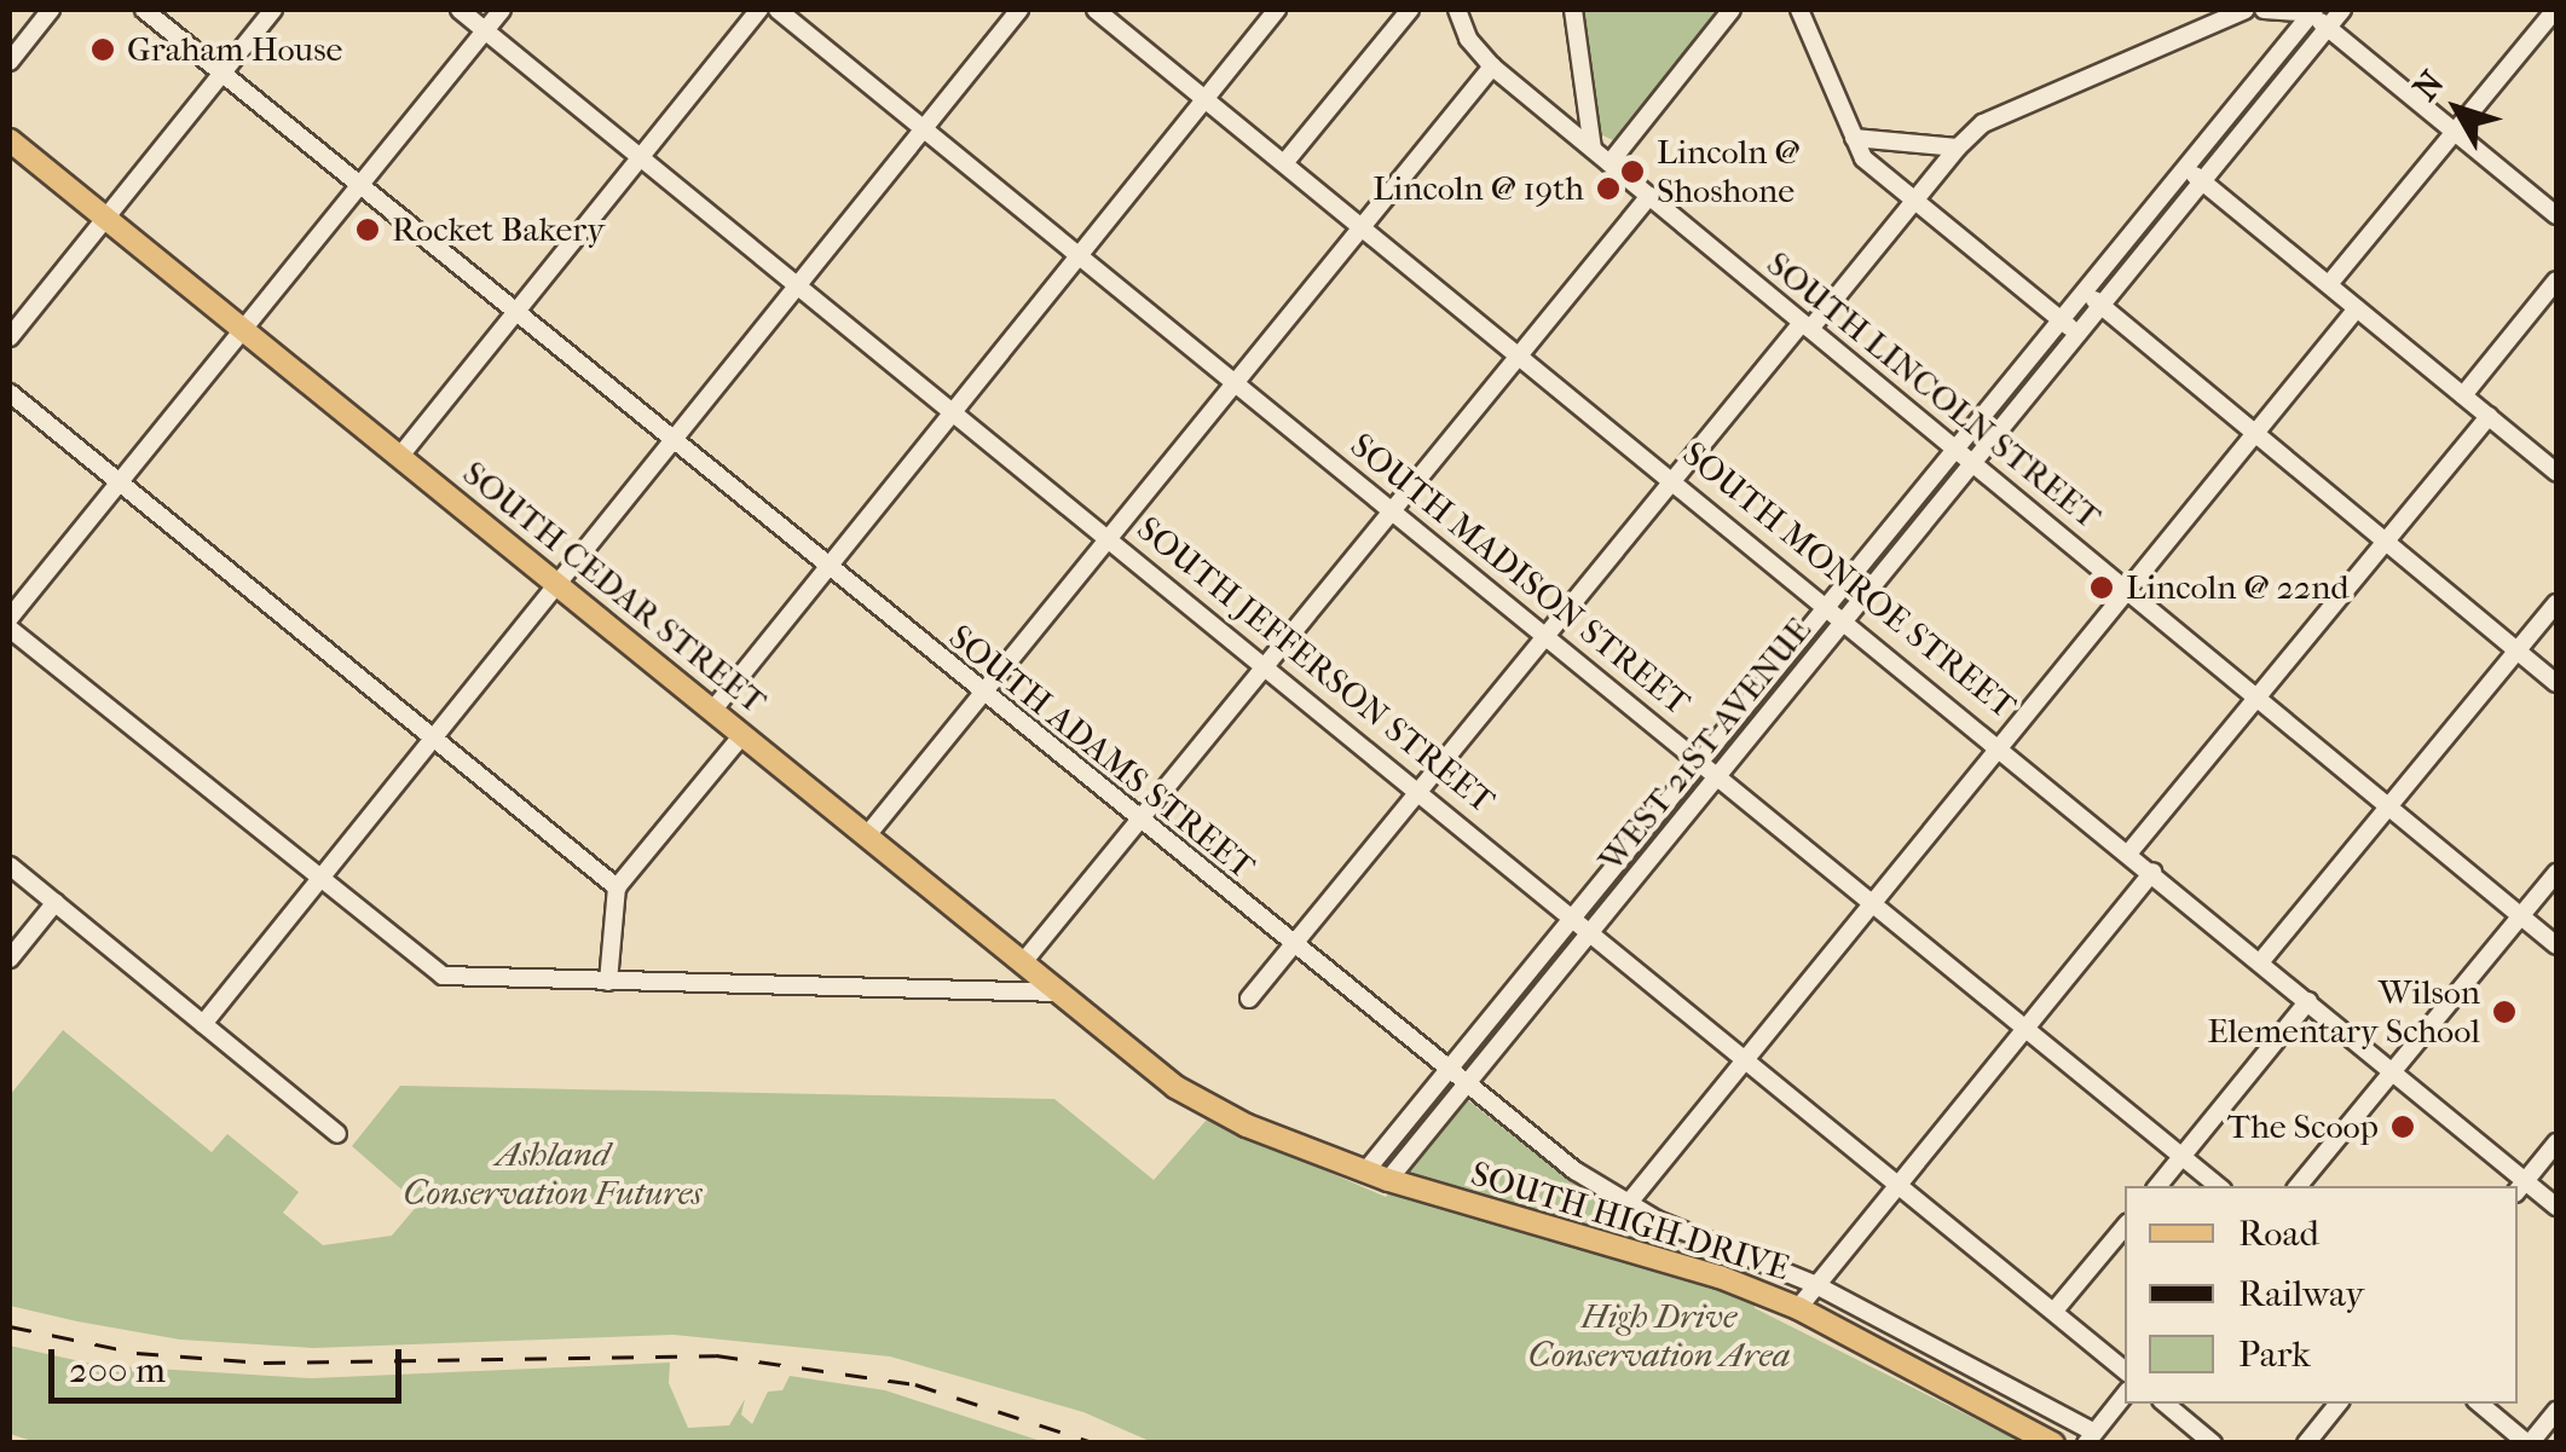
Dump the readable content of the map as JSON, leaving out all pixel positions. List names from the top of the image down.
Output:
{
  "streets": {
    "main road": ["SOUTH CEDAR STREET", "SOUTH HIGH DRIVE"],
    "street": [
      "SOUTH LINCOLN STREET",
      "SOUTH MADISON STREET",
      "SOUTH MONROE STREET",
      "SOUTH JEFFERSON STREET",
      "WEST 21ST AVENUE",
      "SOUTH ADAMS STREET"
    ]
  },
  "crossings": [
    ["SOUTH LINCOLN STREET", "WEST 21ST AVENUE"],
    ["SOUTH MADISON STREET", "WEST 21ST AVENUE"],
    ["SOUTH MONROE STREET", "WEST 21ST AVENUE"],
    ["SOUTH CEDAR STREET", "SOUTH HIGH DRIVE"],
    ["SOUTH JEFFERSON STREET", "WEST 21ST AVENUE"],
    ["WEST 21ST AVENUE", "SOUTH ADAMS STREET"],
    ["WEST 21ST AVENUE", "SOUTH HIGH DRIVE"]
  ],
  "parks": ["Ashland Conservation Futures", "High Drive Conservation Area"],
  "places": [
    "Graham House",
    "Lincoln @ Shoshone",
    "Lincoln @ 19th",
    "Rocket Bakery",
    "Lincoln @ 22nd",
    "Wilson Elementary School",
    "The Scoop"
  ],
  "legend": ["Road", "Railway", "Park"],
  "scale_bar": "200 m",
  "north": "top left"
}
